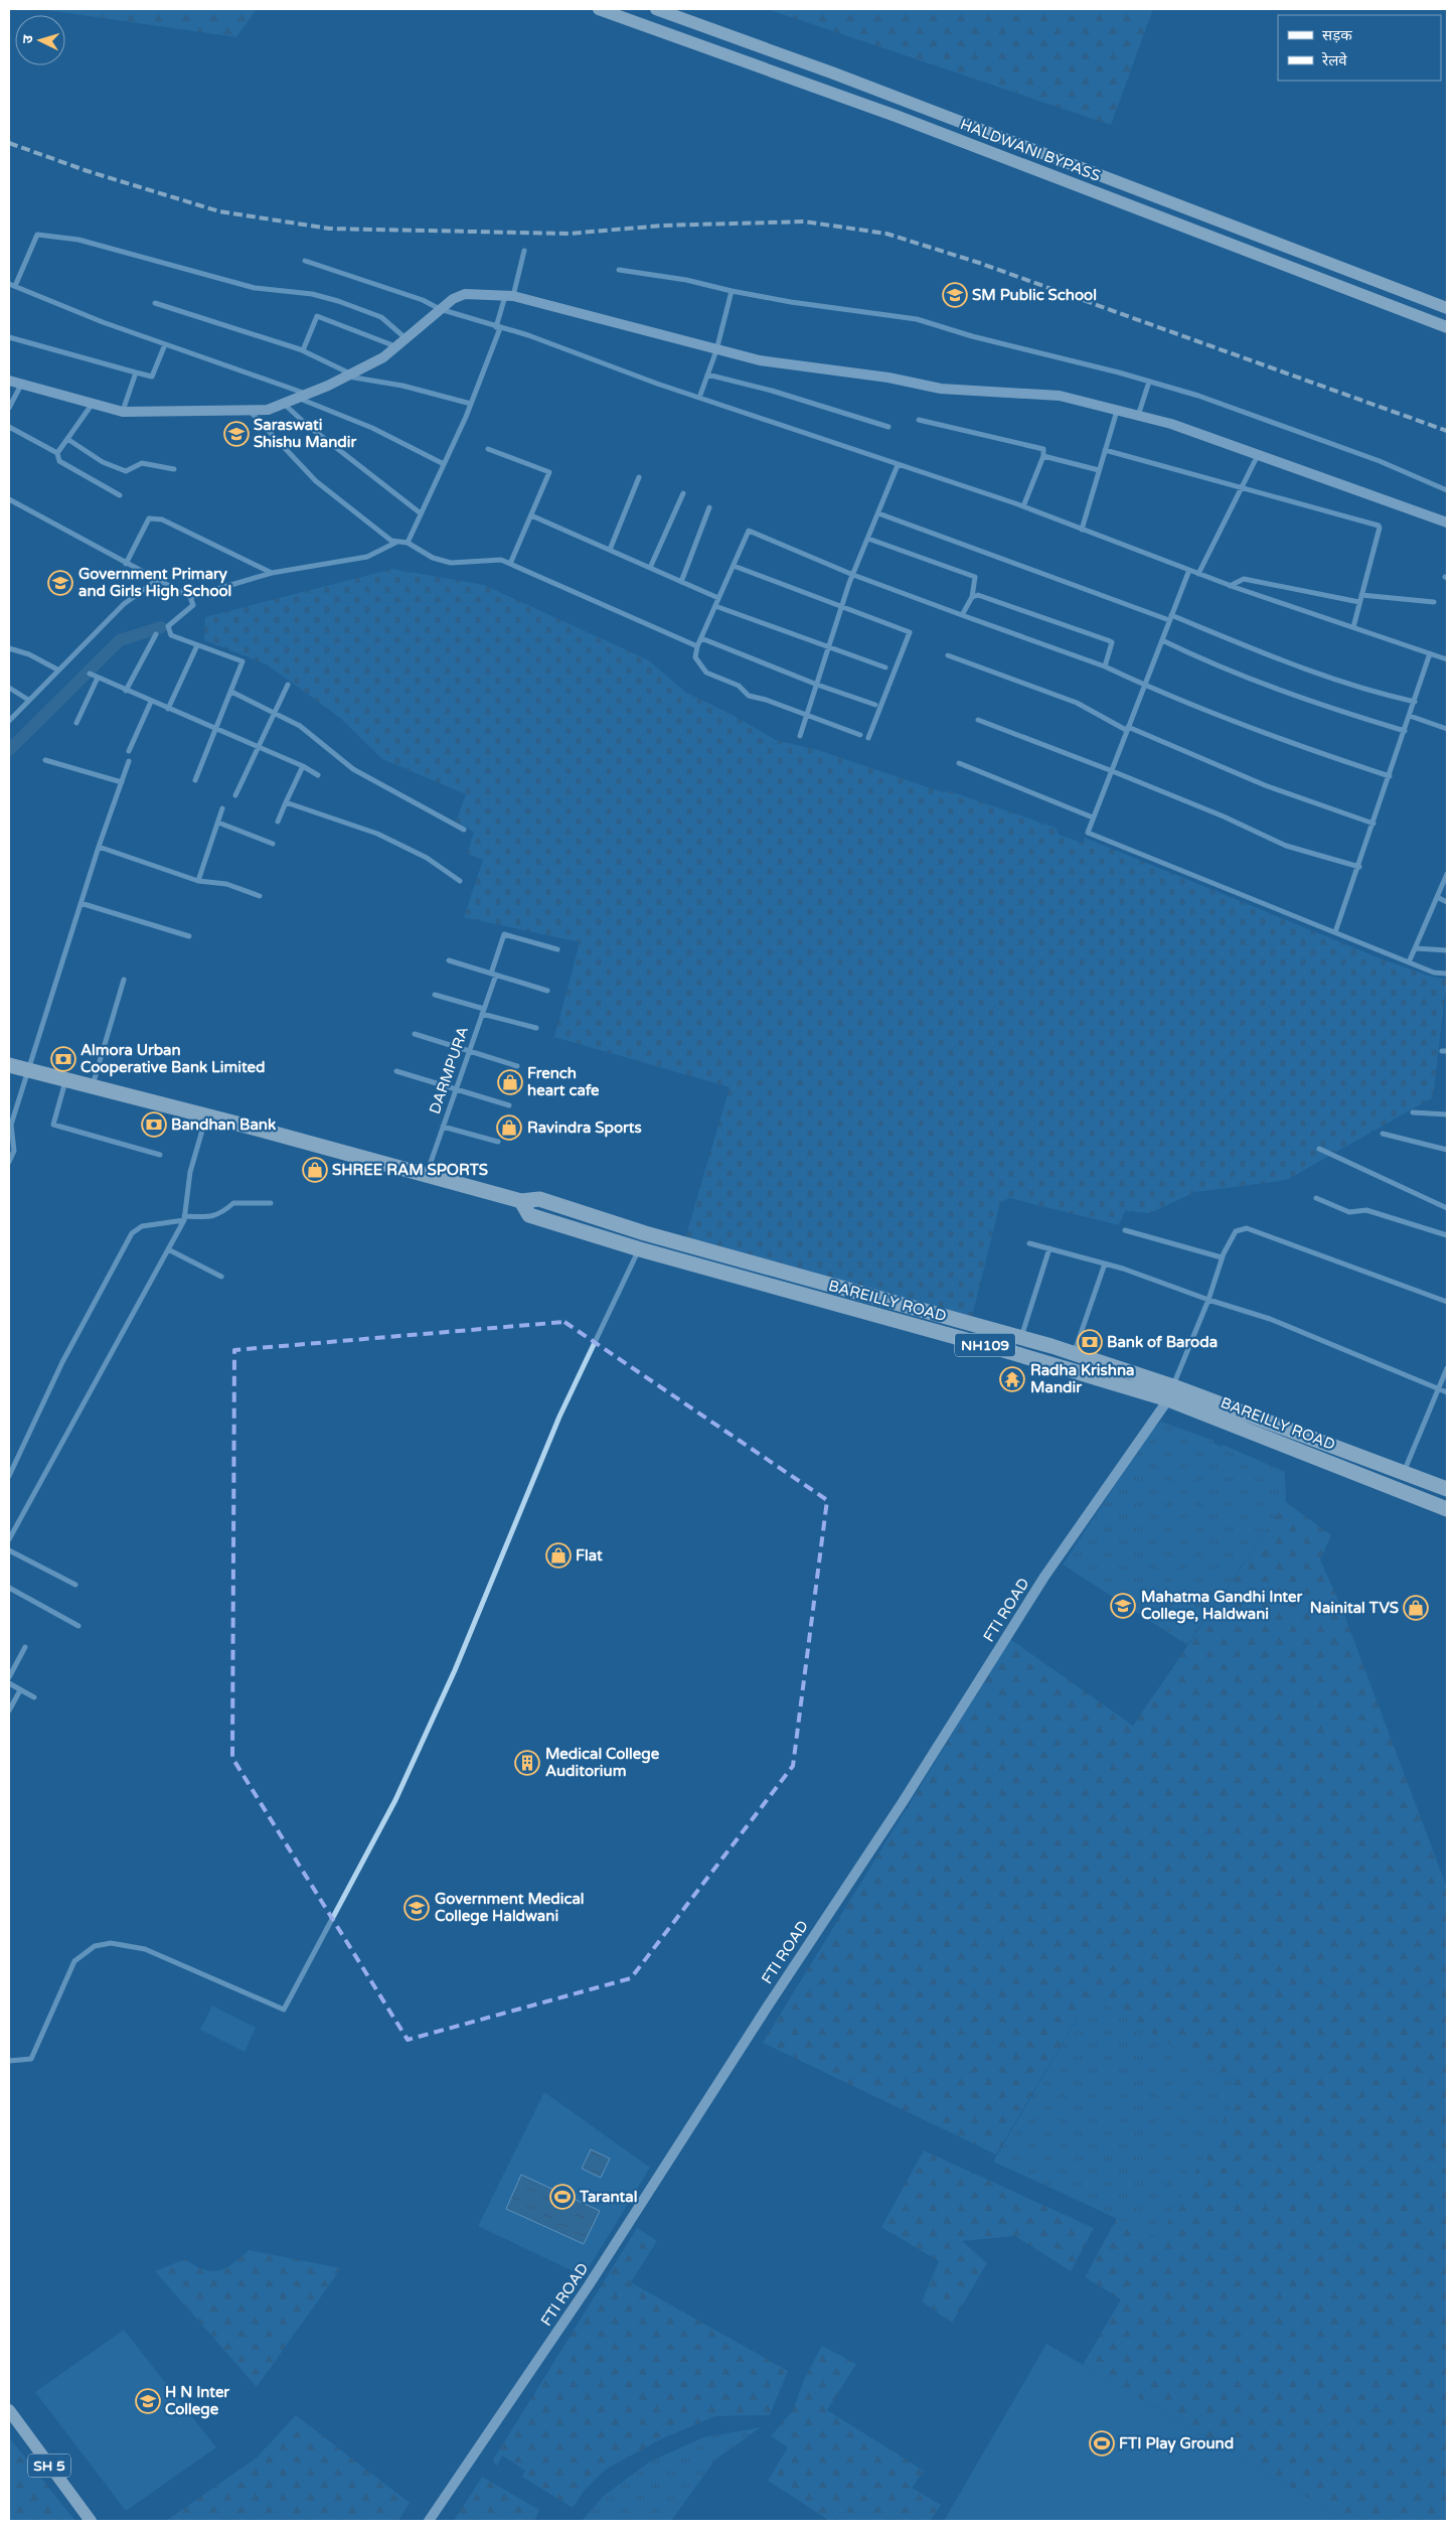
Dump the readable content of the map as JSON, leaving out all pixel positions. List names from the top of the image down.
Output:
{
  "streets": {
    "highway": ["BAREILLY ROAD", "NH109"],
    "main road": ["HALDWANI BYPASS", "SH 5"],
    "street": ["DARMPURA", "FTI ROAD"]
  },
  "crossings": [
    ["DARMPURA", "BAREILLY ROAD"],
    ["BAREILLY ROAD", "FTI ROAD"]
  ],
  "places": {
    "school or university": [
      "SM Public School",
      "Saraswati Shishu Mandir",
      "Government Primary and Girls High School",
      "Mahatma Gandhi Inter College, Haldwani",
      "Government Medical College Haldwani",
      "H N Inter College"
    ],
    "bank": ["Almora Urban Cooperative Bank Limited", "Bandhan Bank", "Bank of Baroda"],
    "shop": [
      "French heart cafe",
      "Ravindra Sports",
      "SHREE RAM SPORTS",
      "Flat",
      "Nainital TVS"
    ],
    "temple": ["Radha Krishna Mandir"],
    "building": ["Medical College Auditorium"],
    "sports": ["Tarantal", "FTI Play Ground"]
  },
  "legend": ["सड़क", "रेलवे"],
  "north": "left"
}
